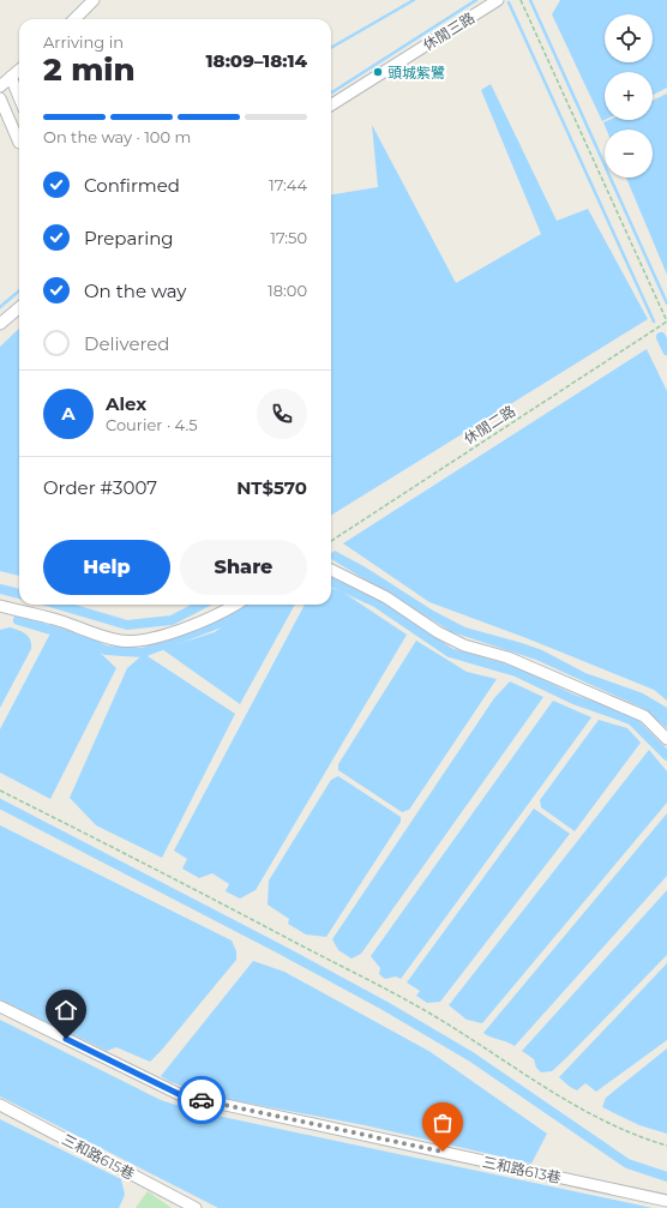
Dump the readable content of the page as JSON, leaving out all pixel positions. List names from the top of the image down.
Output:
{
  "streets": {
    "lane": ["休閒三路", "三和路615巷", "三和路613巷"],
    "path": ["休閒二路"]
  },
  "places": ["頭城紫鷺"],
  "page": {
    "map_buttons": ["+", "−"],
    "heading": ["2 min", "Arriving in", "18:09–18:14"],
    "panel": [
      "Alex",
      "Courier · 4.5",
      "Order #3007",
      "NT$570"
    ],
    "bar": "On the way · 100 m",
    "list": [
      ["Confirmed", "17:44"],
      ["Preparing", "17:50"],
      ["On the way", "18:00"],
      "Delivered"
    ],
    "round": "A",
    "buttons": ["Help", "Share"]
  }
}
